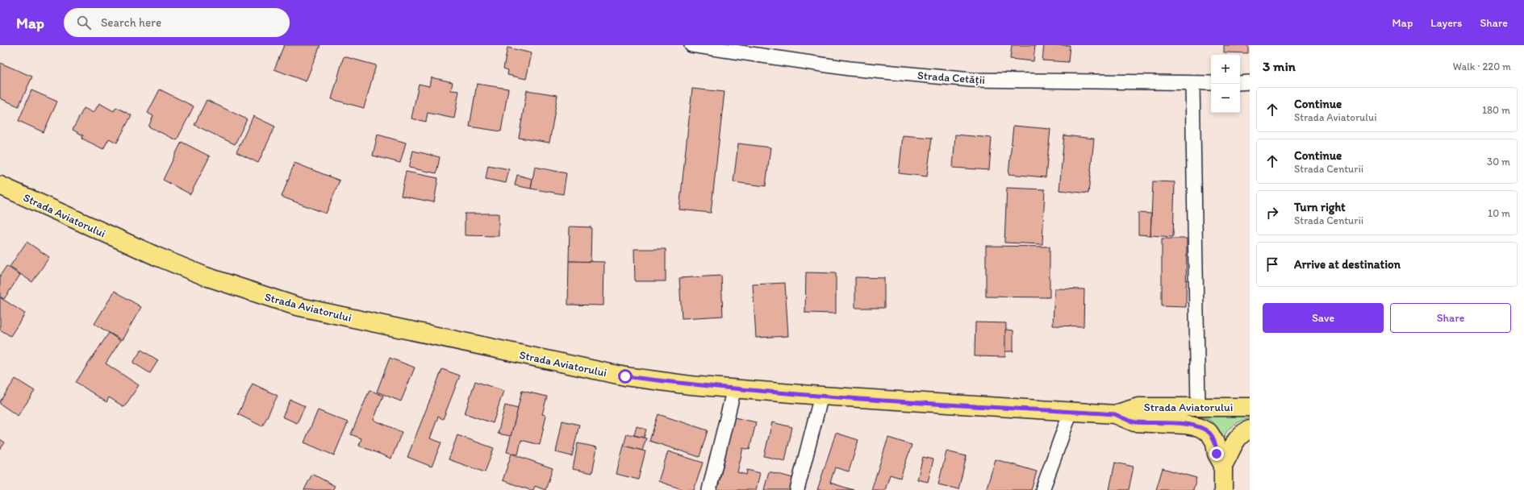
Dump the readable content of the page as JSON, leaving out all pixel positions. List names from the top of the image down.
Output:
{
  "streets": {
    "main road": ["Strada Aviatorului"],
    "street": ["Strada Cetății"]
  },
  "page": {
    "header": "Map",
    "search": "Search here",
    "nav": ["Map", "Layers", "Share"],
    "heading": ["3 min", "Walk · 220 m"],
    "map_buttons": ["+", "−"],
    "list": [
      ["Continue", "Strada Aviatorului", "180 m"],
      ["Continue", "Strada Centurii", "30 m"],
      ["Turn right", "Strada Centurii", "10 m"],
      "Arrive at destination"
    ],
    "buttons": ["Save", "Share"]
  }
}
